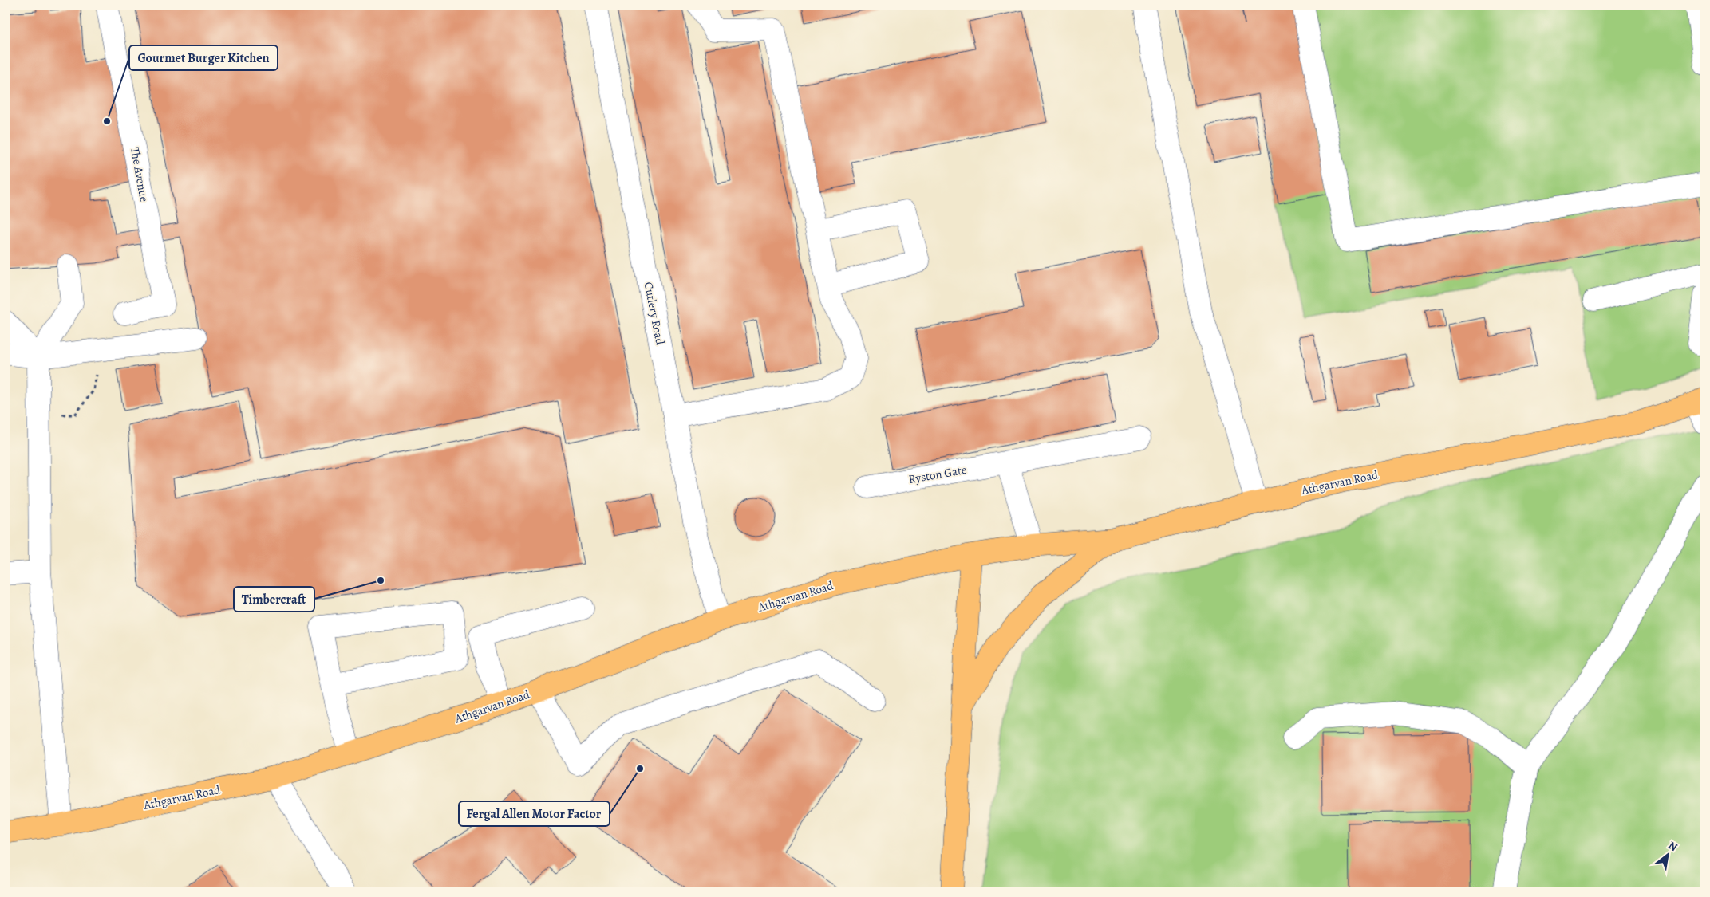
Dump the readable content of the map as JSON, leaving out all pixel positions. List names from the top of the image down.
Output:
{
  "streets": {
    "main road": ["Athgarvan Road"],
    "street": ["The Avenue", "Cutlery Road", "Ryston Gate"]
  },
  "crossings": [
    ["Cutlery Road", "Athgarvan Road"]
  ],
  "places": ["Gourmet Burger Kitchen", "Timbercraft", "Fergal Allen Motor Factor"],
  "north": "top right"
}
